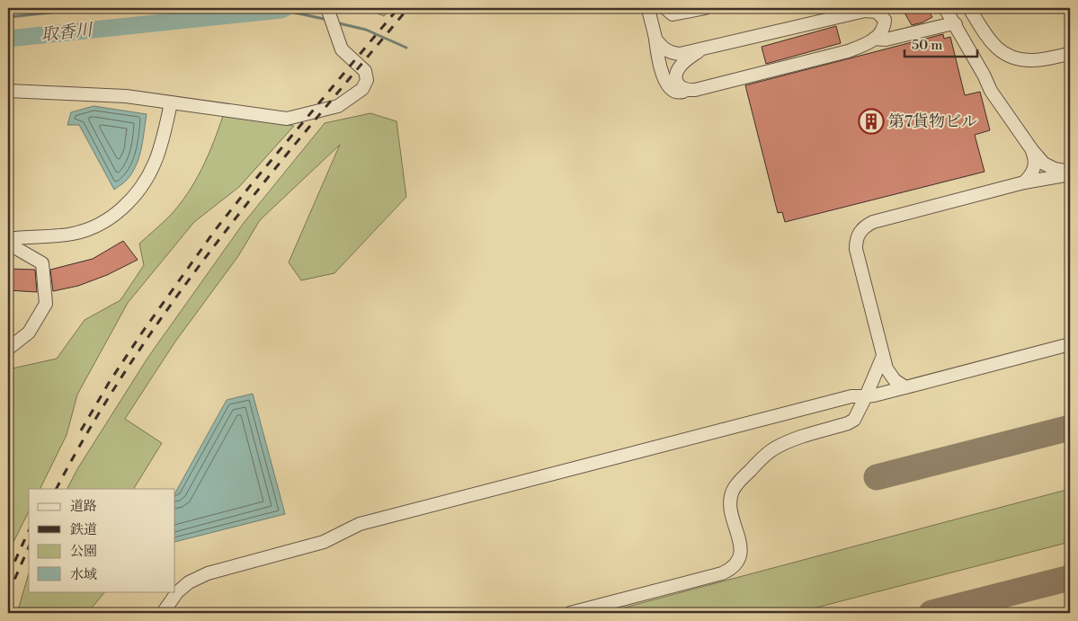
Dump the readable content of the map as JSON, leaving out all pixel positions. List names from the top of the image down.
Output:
{
  "water": ["取香川"],
  "places": {
    "building": ["第7貨物ビル"]
  },
  "legend": [
    "道路",
    "鉄道",
    "公園",
    "水域"
  ],
  "scale_bar": "50 m"
}
